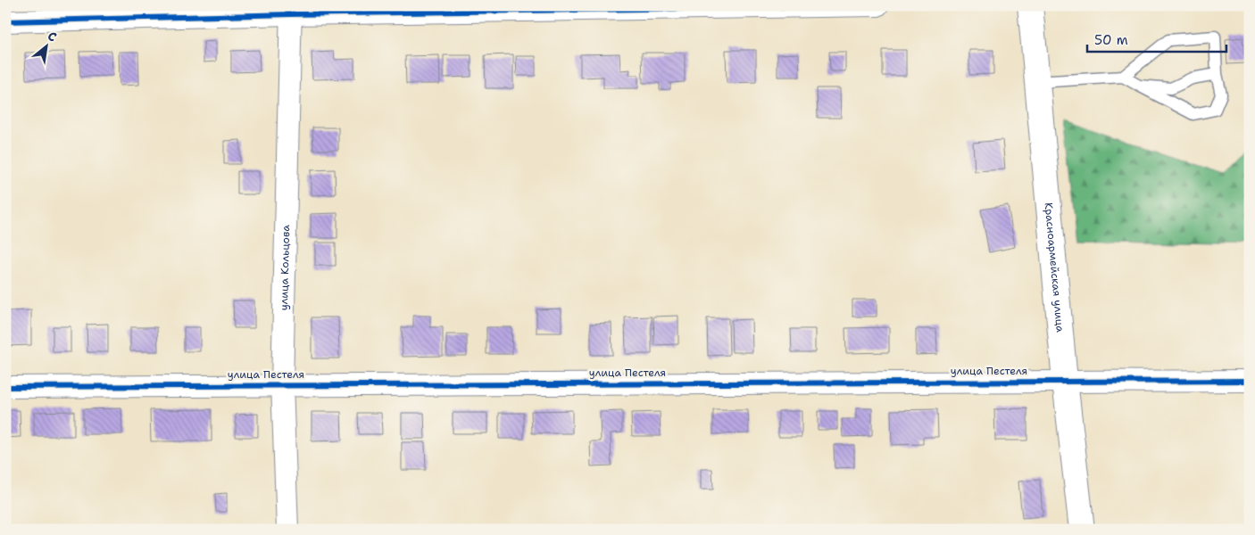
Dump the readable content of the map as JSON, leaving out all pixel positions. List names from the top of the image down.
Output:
{
  "streets": {
    "main road": ["Красноармейская улица"],
    "street": ["улица Кольцова", "улица Пестеля"]
  },
  "crossings": [
    ["улица Кольцова", "улица Пестеля"],
    ["Красноармейская улица", "улица Пестеля"]
  ],
  "scale_bar": "50 m",
  "north": "top right"
}
